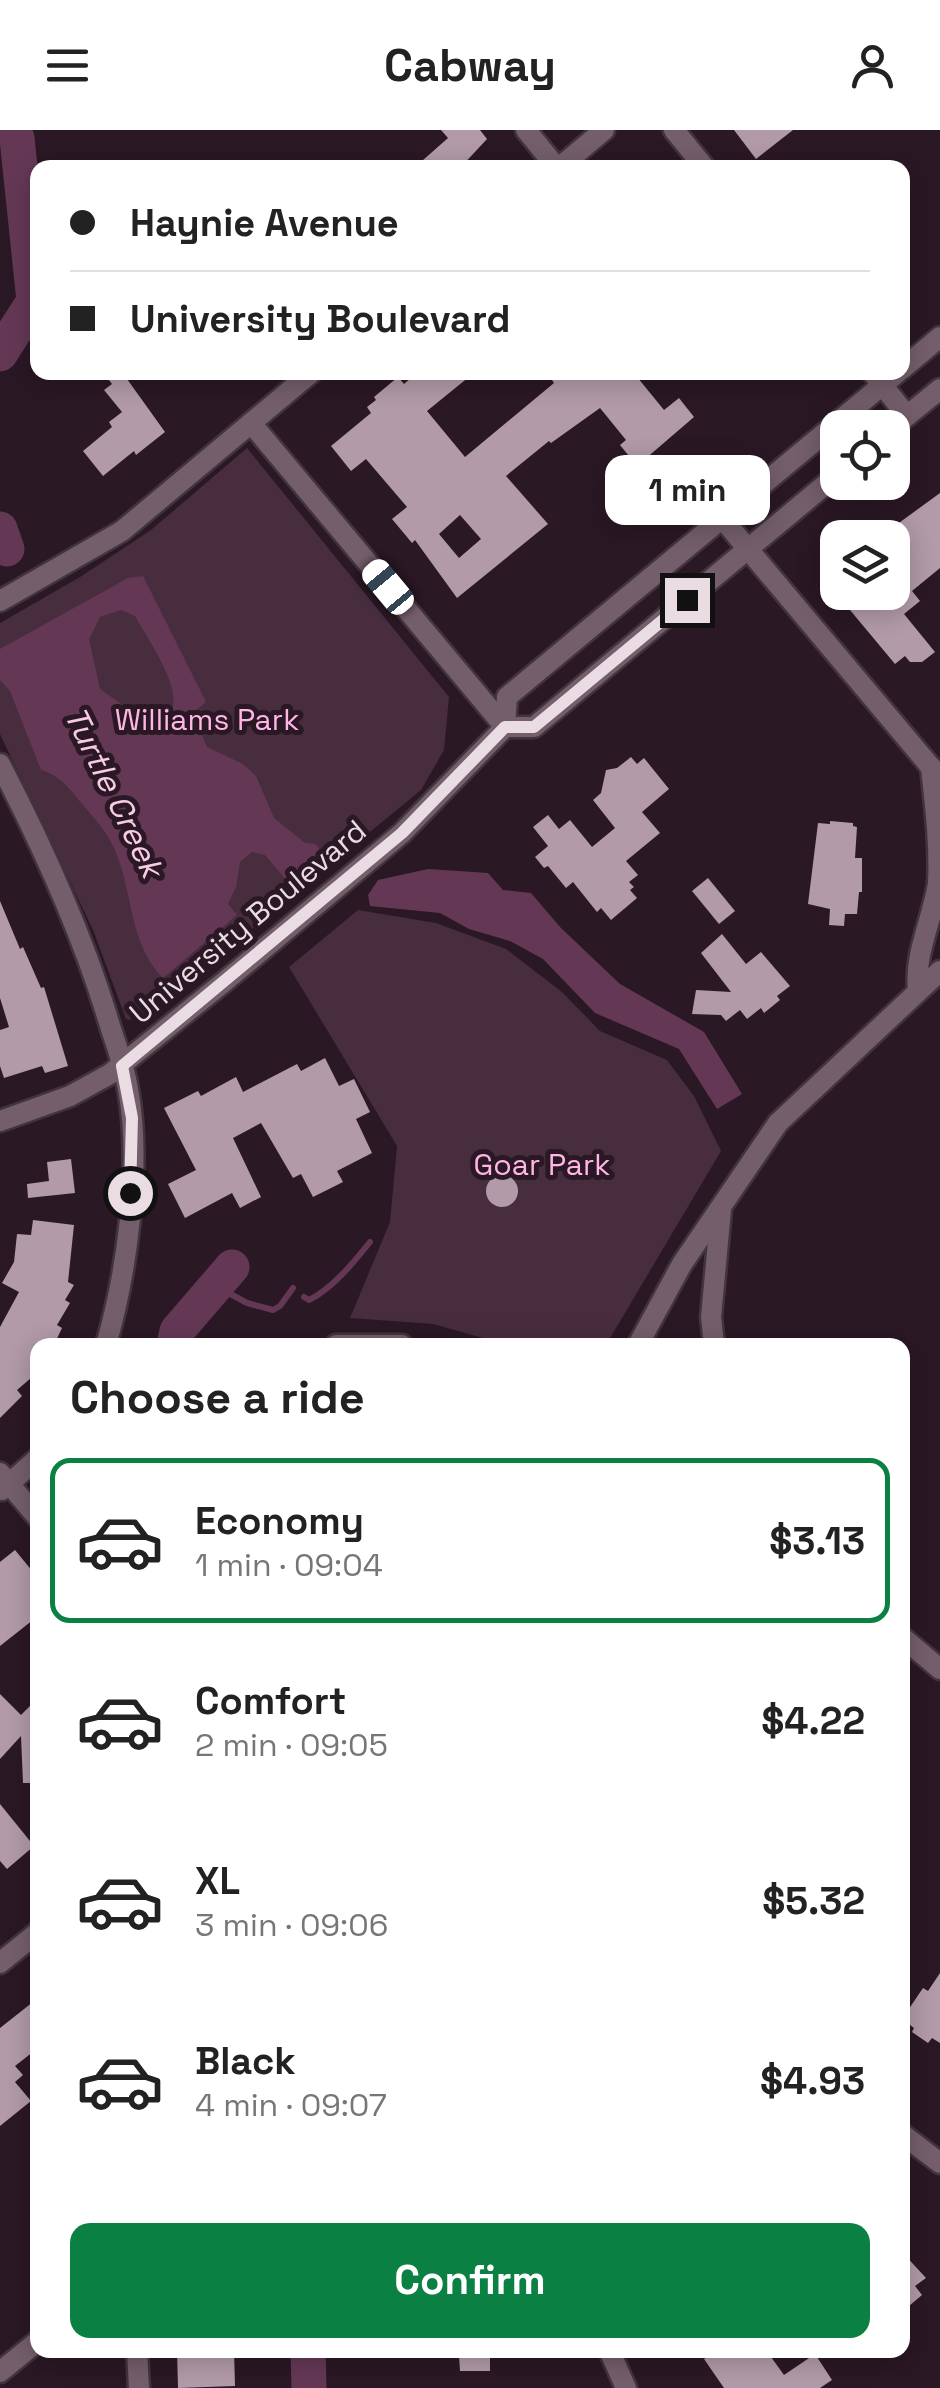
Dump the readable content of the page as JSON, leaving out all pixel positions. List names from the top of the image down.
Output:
{
  "streets": {
    "street": ["University Boulevard"]
  },
  "water": ["Turtle Creek"],
  "parks": ["Williams Park", "Goar Park"],
  "page": {
    "header": "Cabway",
    "banner": ["Haynie Avenue", "University Boulevard"],
    "bubble": "1 min",
    "heading": "Choose a ride",
    "list": [
      {
        "name": "Economy",
        "note": "1 min · 09:04",
        "value": "$3.13"
      },
      {
        "name": "Comfort",
        "note": "2 min · 09:05",
        "value": "$4.22"
      },
      {
        "name": "XL",
        "note": "3 min · 09:06",
        "value": "$5.32"
      },
      {
        "name": "Black",
        "note": "4 min · 09:07",
        "value": "$4.93"
      }
    ],
    "buttons": "Confirm"
  }
}
